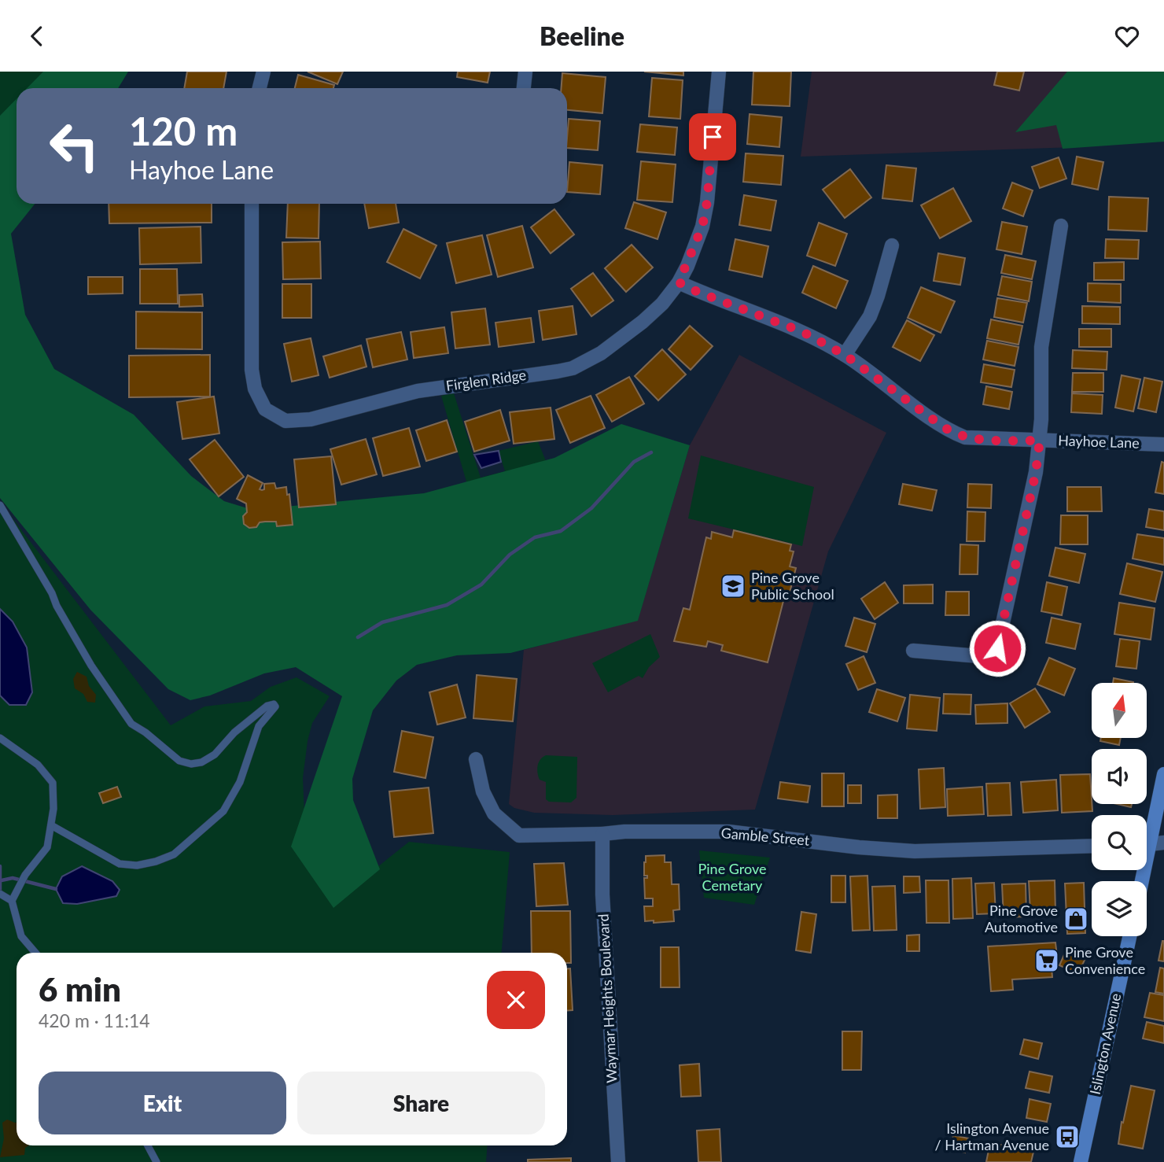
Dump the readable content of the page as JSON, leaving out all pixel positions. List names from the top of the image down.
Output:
{
  "streets": {
    "main road": ["Islington Avenue"],
    "street": [
      "Firglen Ridge",
      "Hayhoe Lane",
      "Gamble Street",
      "Waymar Heights Boulevard"
    ]
  },
  "crossings": [
    ["Firglen Ridge", "Hayhoe Lane"],
    ["Gamble Street", "Waymar Heights Boulevard"]
  ],
  "parks": ["Pine Grove Cemetary"],
  "places": {
    "school or university": ["Pine Grove Public School"],
    "shop": ["Pine Grove Automotive"],
    "supermarket": ["Pine Grove Convenience"],
    "bus stop": ["Islington Avenue / Hartman Avenue"]
  },
  "north": "top",
  "page": {
    "header": "Beeline",
    "turn": ["120 m", "Hayhoe Lane"],
    "heading": ["6 min", "420 m · 11:14"],
    "buttons": ["Exit", "Share"]
  }
}
